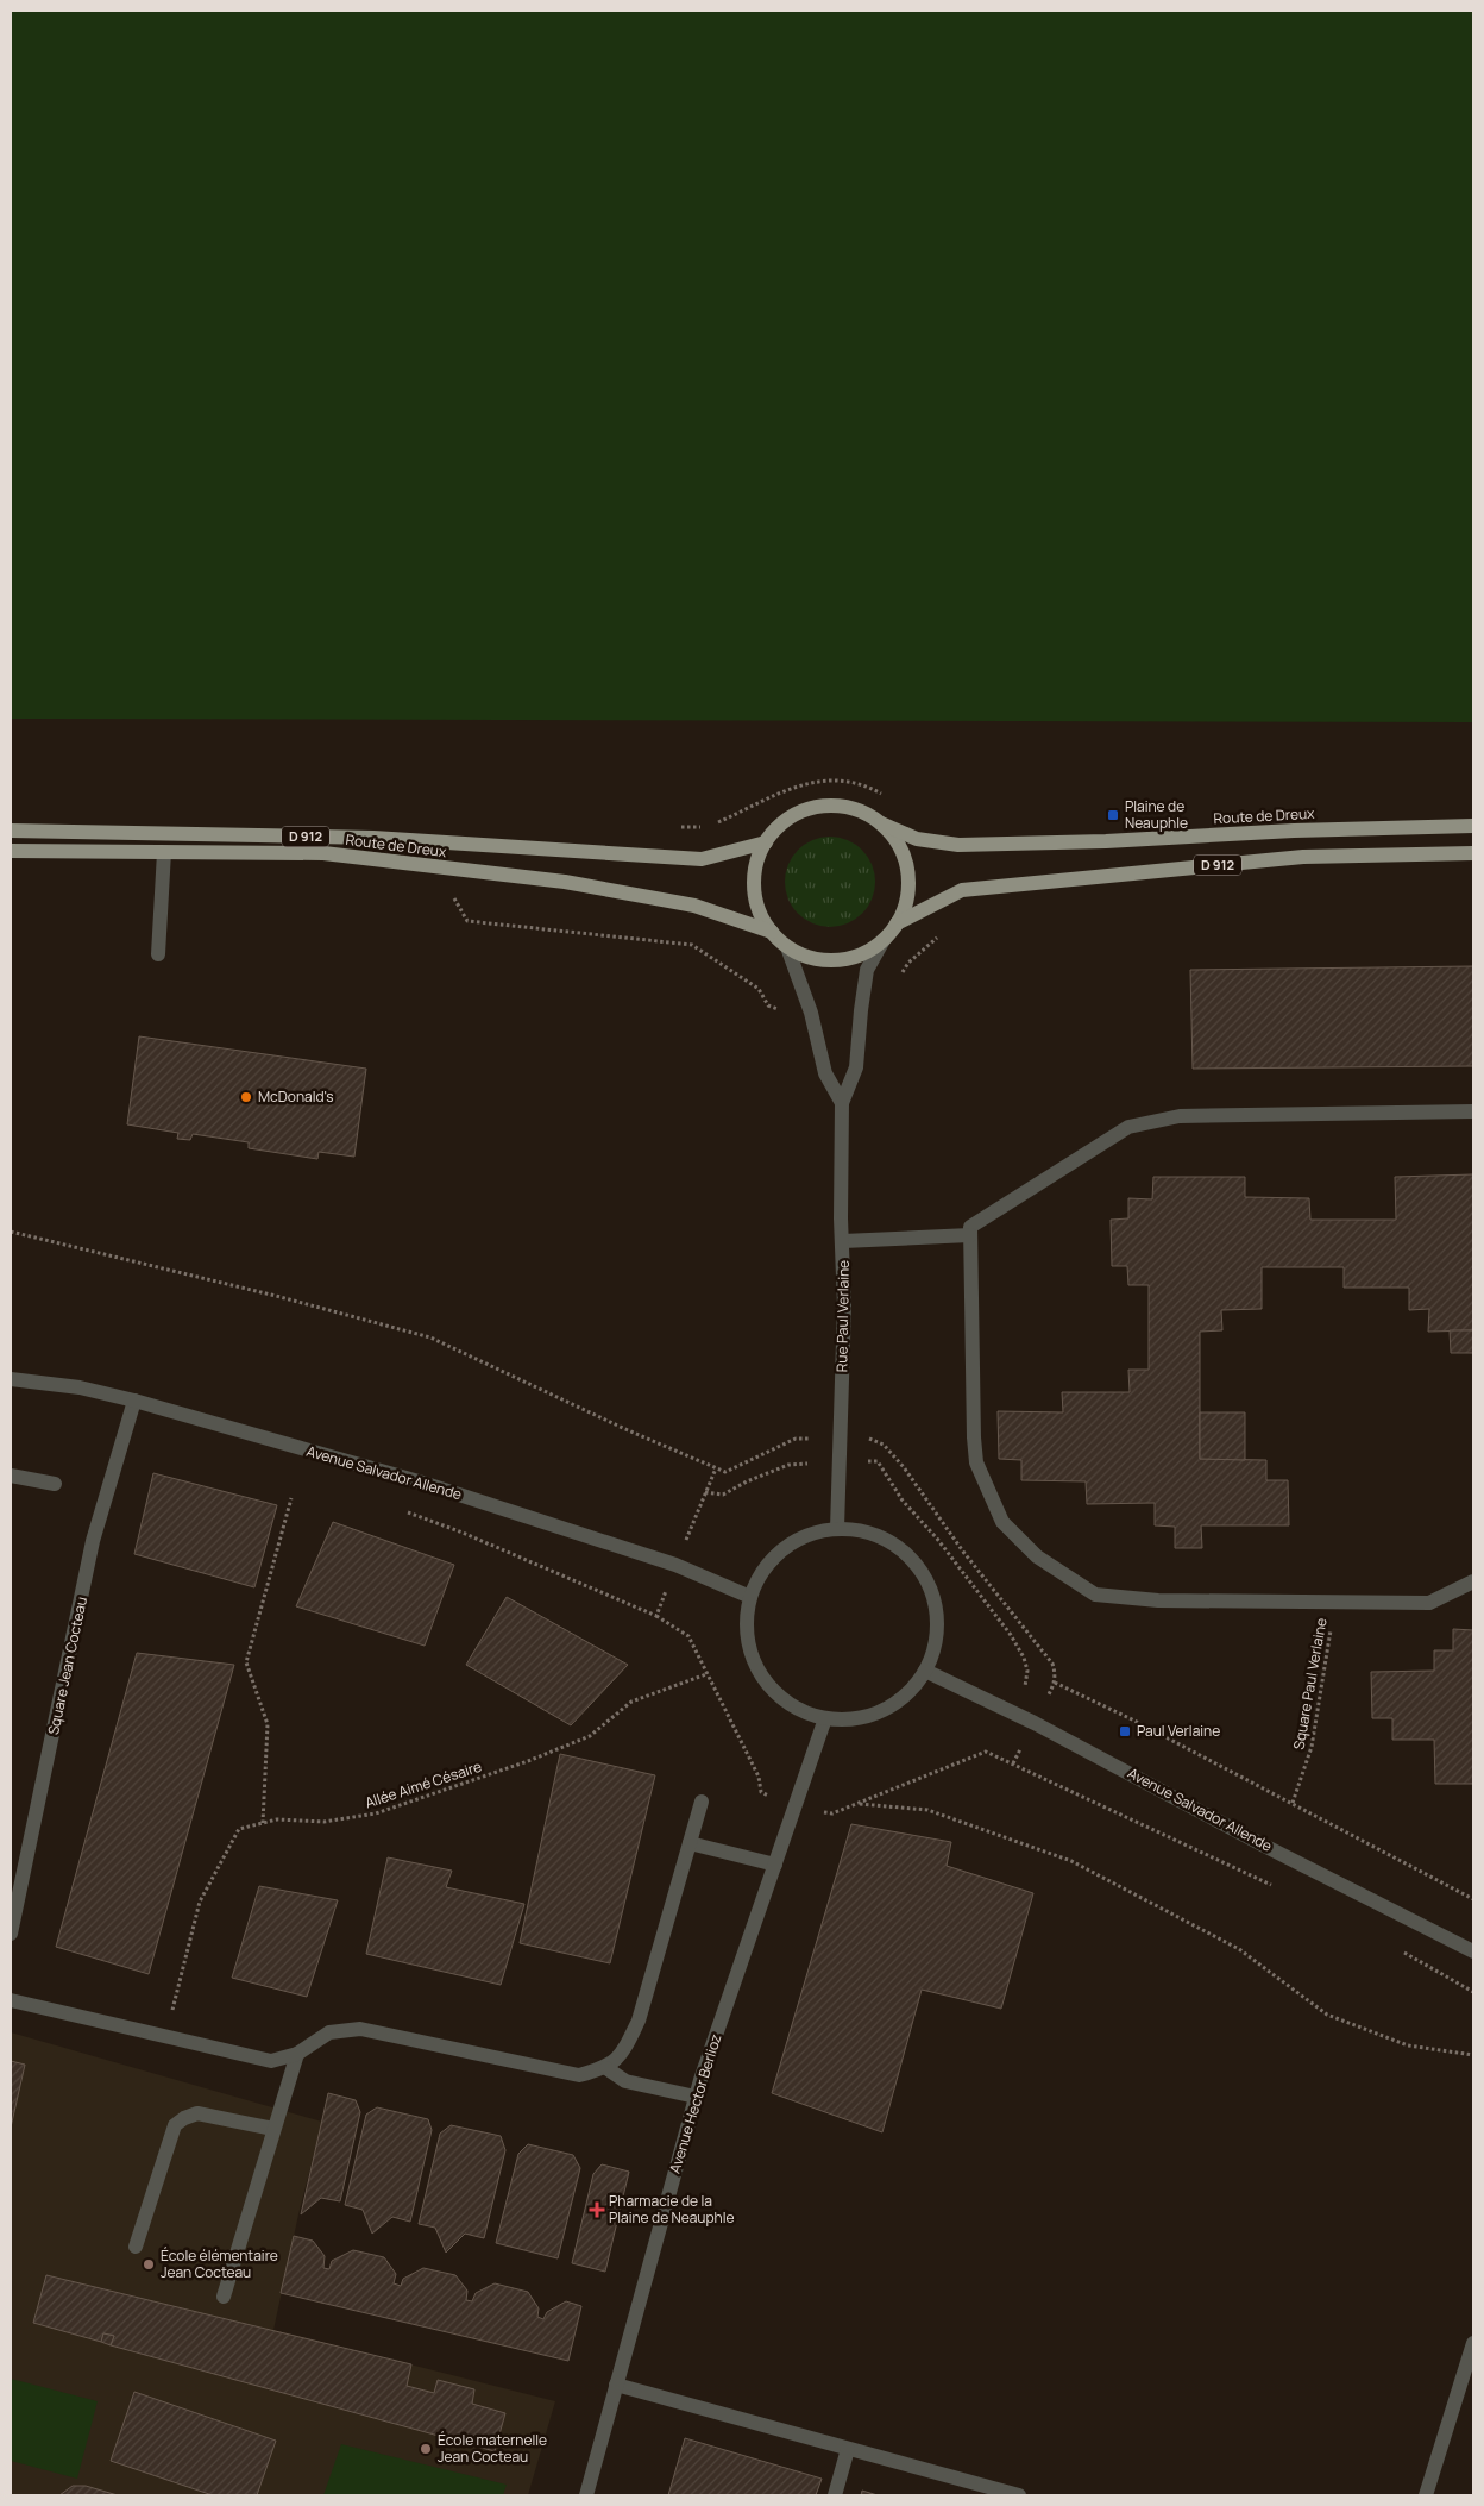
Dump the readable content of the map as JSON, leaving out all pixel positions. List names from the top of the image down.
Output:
{
  "streets": {
    "main road": ["Route de Dreux", "D 912"],
    "street": [
      "Rue Paul Verlaine",
      "Avenue Salvador Allende",
      "Square Jean Cocteau",
      "Avenue Hector Berlioz"
    ],
    "path": ["Square Paul Verlaine", "Allée Aimé Césaire"]
  },
  "crossings": [
    ["Route de Dreux", "D 912"],
    ["Route de Dreux", "Rue Paul Verlaine"],
    ["D 912", "Rue Paul Verlaine"],
    ["Rue Paul Verlaine", "Avenue Salvador Allende"],
    ["Rue Paul Verlaine", "Avenue Hector Berlioz"],
    ["Avenue Salvador Allende", "Square Jean Cocteau"],
    ["Avenue Salvador Allende", "Avenue Hector Berlioz"]
  ],
  "places": {
    "transit": ["Plaine de Neauphle", "Paul Verlaine"],
    "other": ["McDonald's", "École élémentaire Jean Cocteau", "École maternelle Jean Cocteau"],
    "health": ["Pharmacie de la Plaine de Neauphle"]
  }
}
